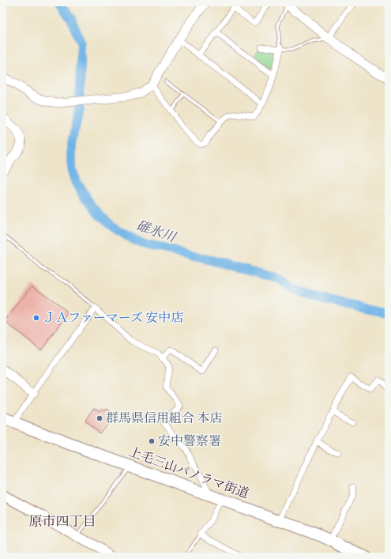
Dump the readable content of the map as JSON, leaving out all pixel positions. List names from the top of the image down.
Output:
{
  "streets": {
    "highway": ["上毛三山パノラマ街道"]
  },
  "districts": ["原市四丁目"],
  "water": ["碓氷川"],
  "places": ["ＪＡファーマーズ 安中店", "群馬県信用組合 本店", "安中警察署"]
}
